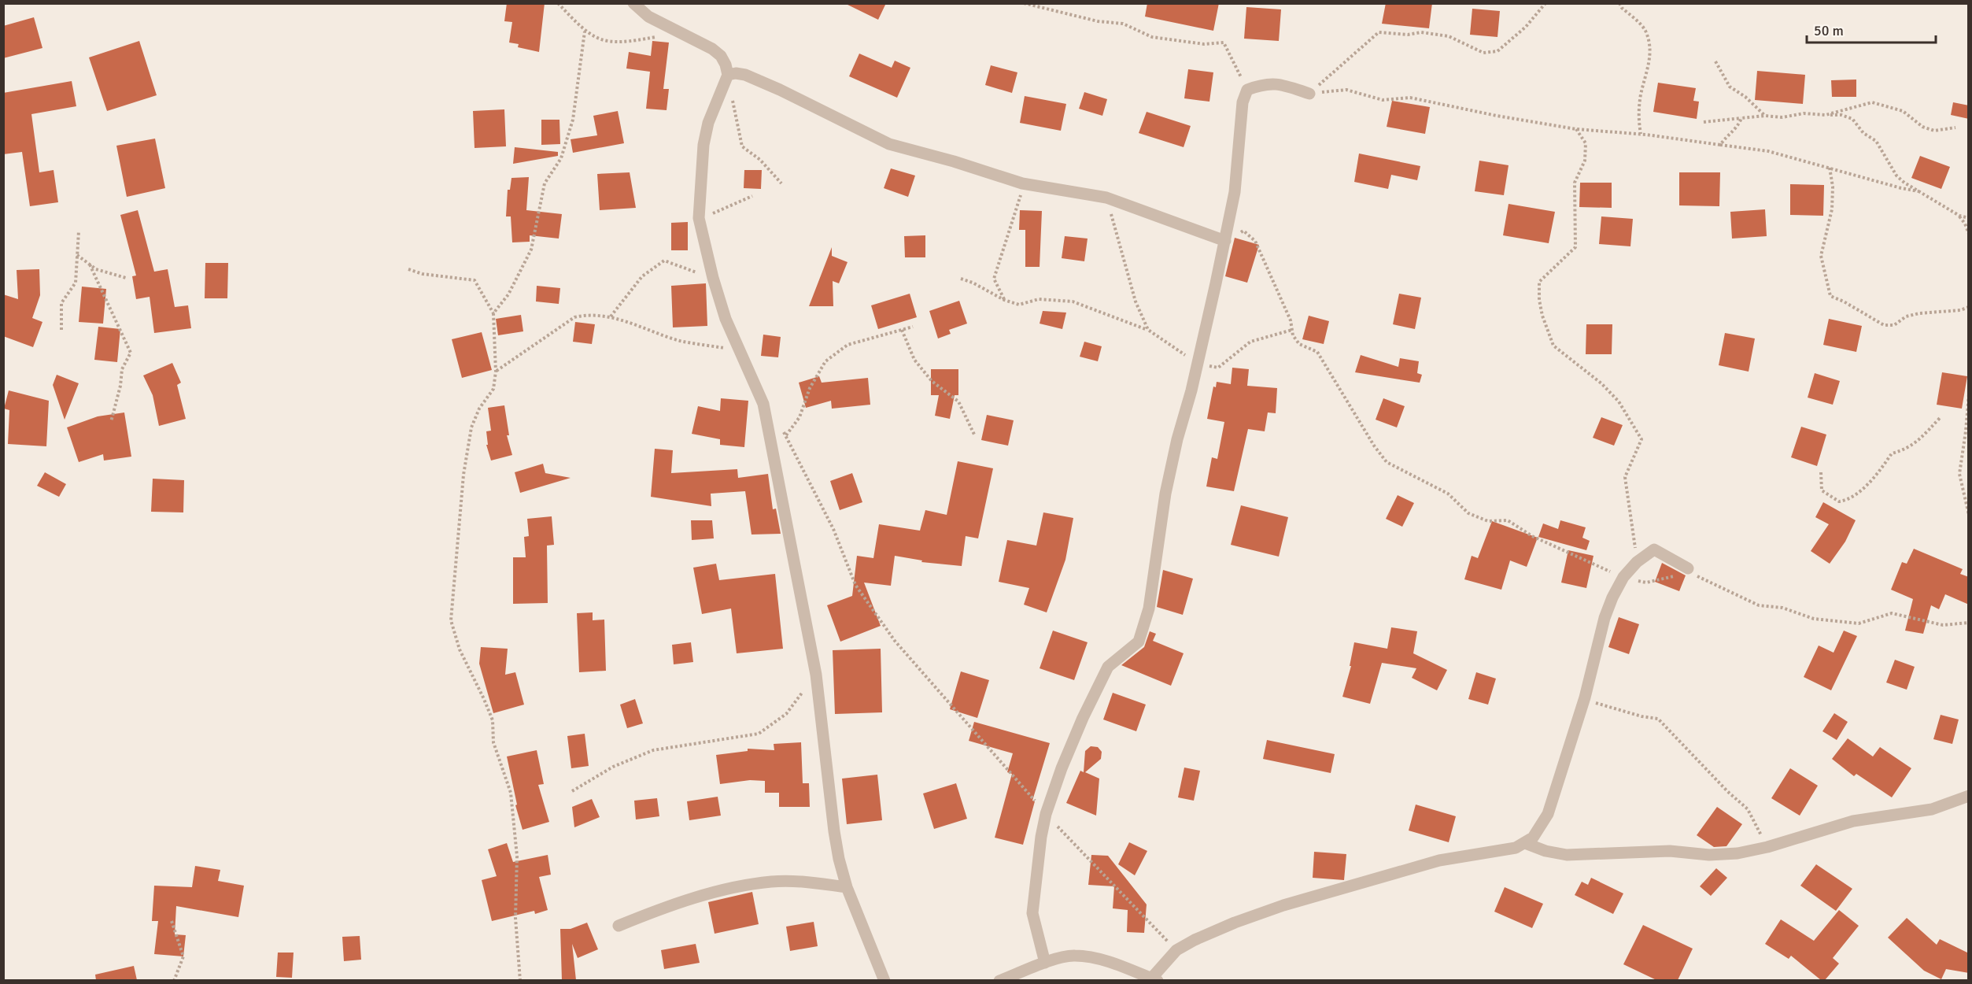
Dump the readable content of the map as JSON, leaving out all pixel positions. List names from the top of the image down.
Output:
{
  "scale_bar": "50 m"
}
